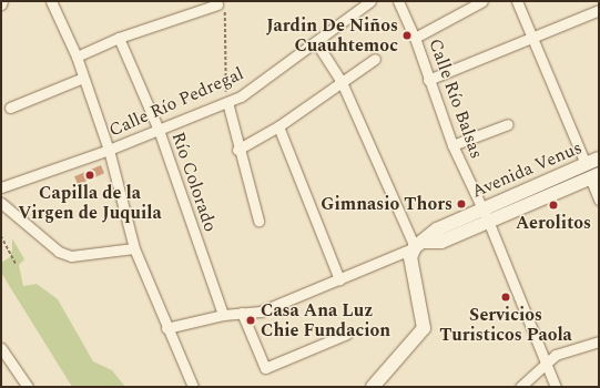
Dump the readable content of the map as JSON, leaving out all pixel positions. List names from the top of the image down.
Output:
{
  "streets": {
    "main road": ["Avenida Venus"],
    "street": ["Calle Río Balsas", "Calle Río Pedregal", "Río Colorado"]
  },
  "crossings": [
    ["Calle Río Balsas", "Avenida Venus"],
    ["Calle Río Pedregal", "Río Colorado"]
  ],
  "places": [
    "Jardin De Niños Cuauhtemoc",
    "Capilla de la Virgen de Juquila",
    "Gimnasio Thors",
    "Aerolitos",
    "Servicios Turisticos Paola",
    "Casa Ana Luz Chie Fundacion"
  ]
}
